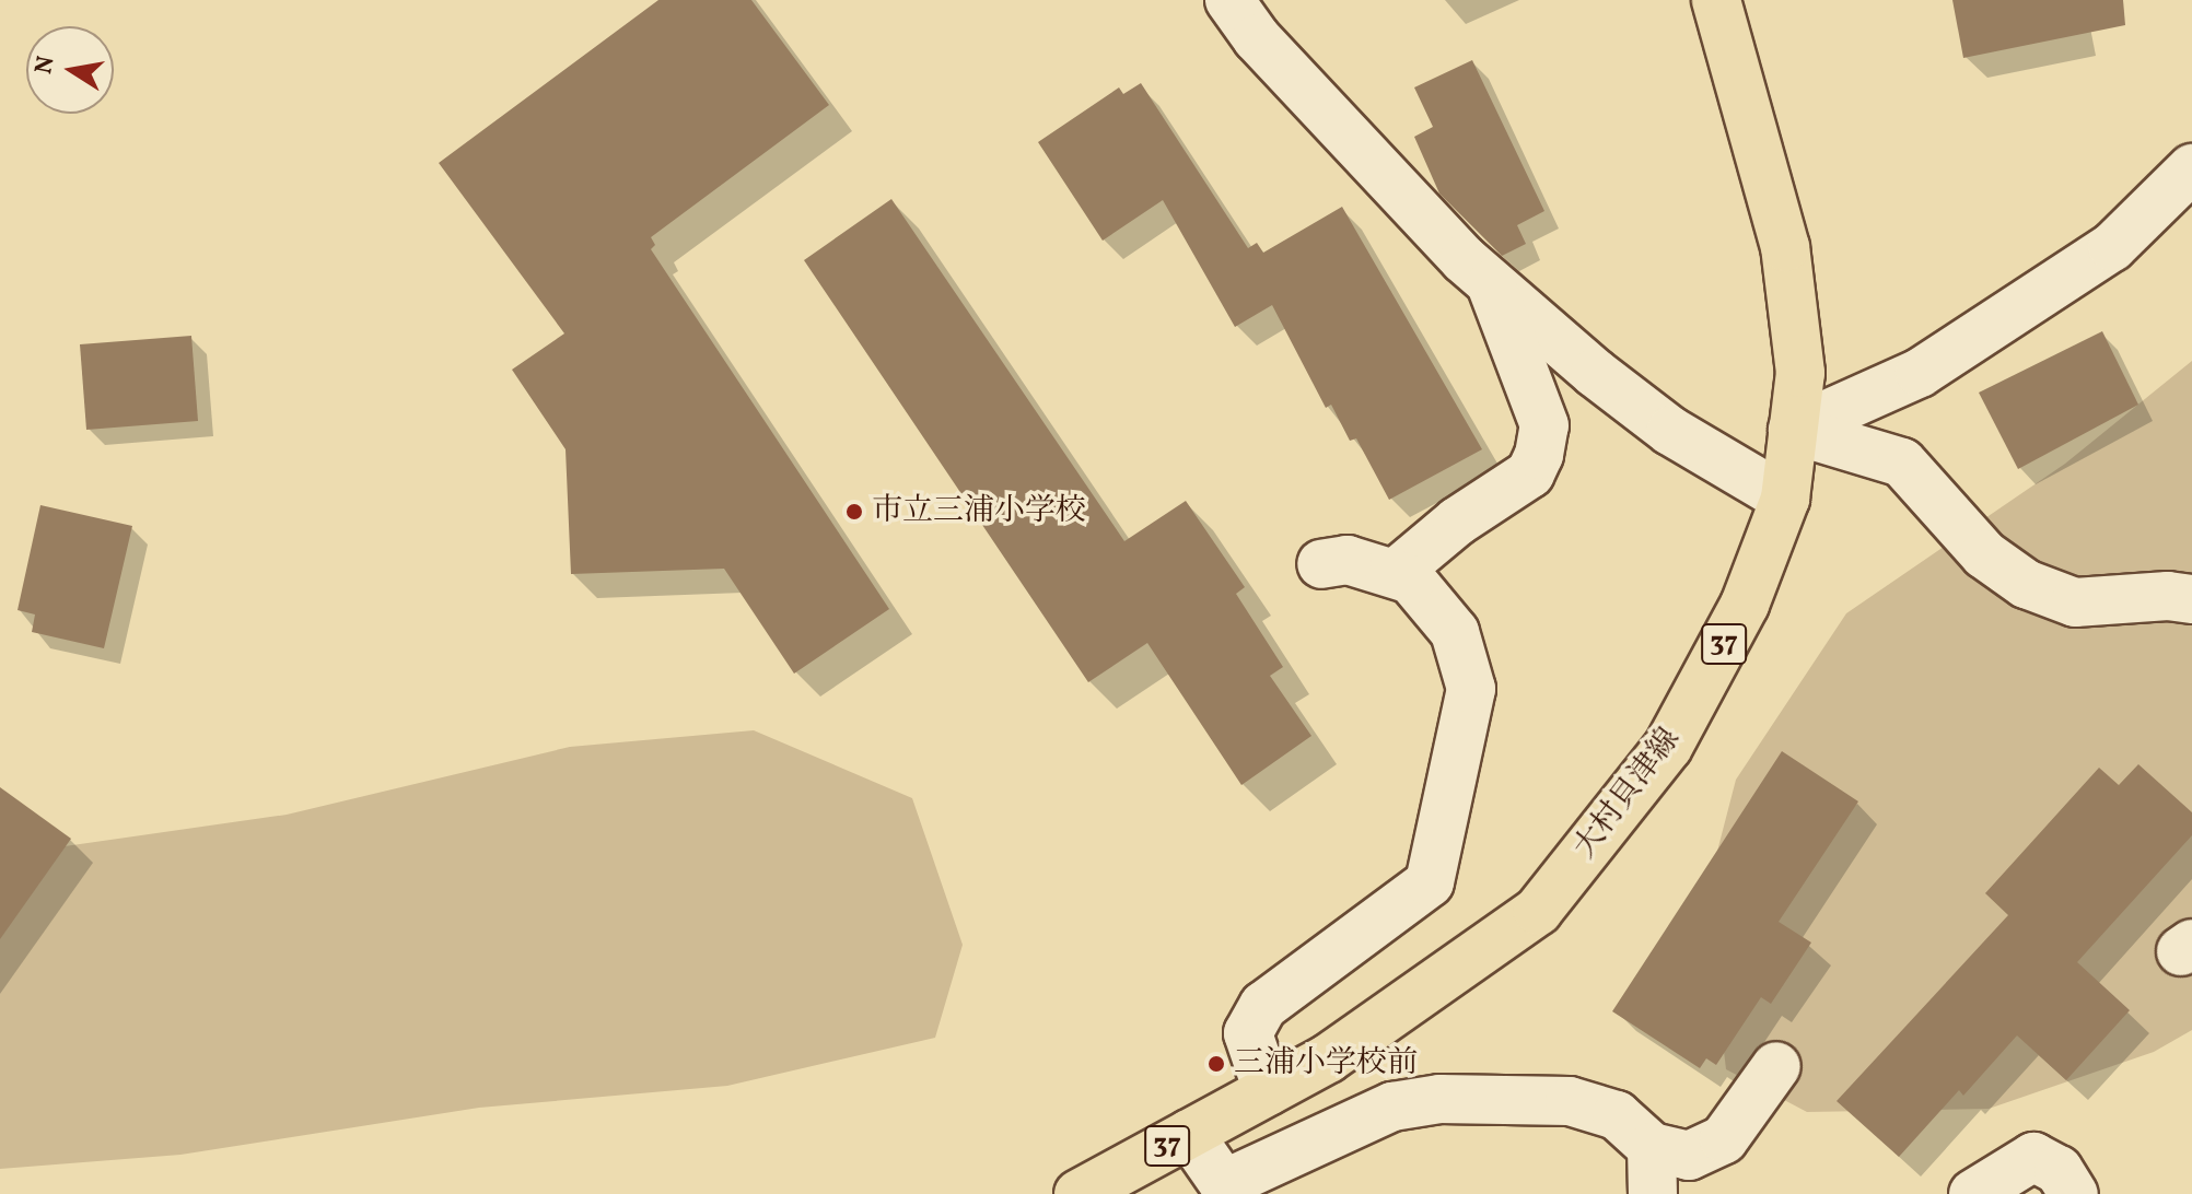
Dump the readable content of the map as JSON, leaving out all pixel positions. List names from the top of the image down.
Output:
{
  "streets": {
    "main road": ["37", "大村貝津線"]
  },
  "places": ["市立三浦小学校", "三浦小学校前"],
  "north": "left"
}
